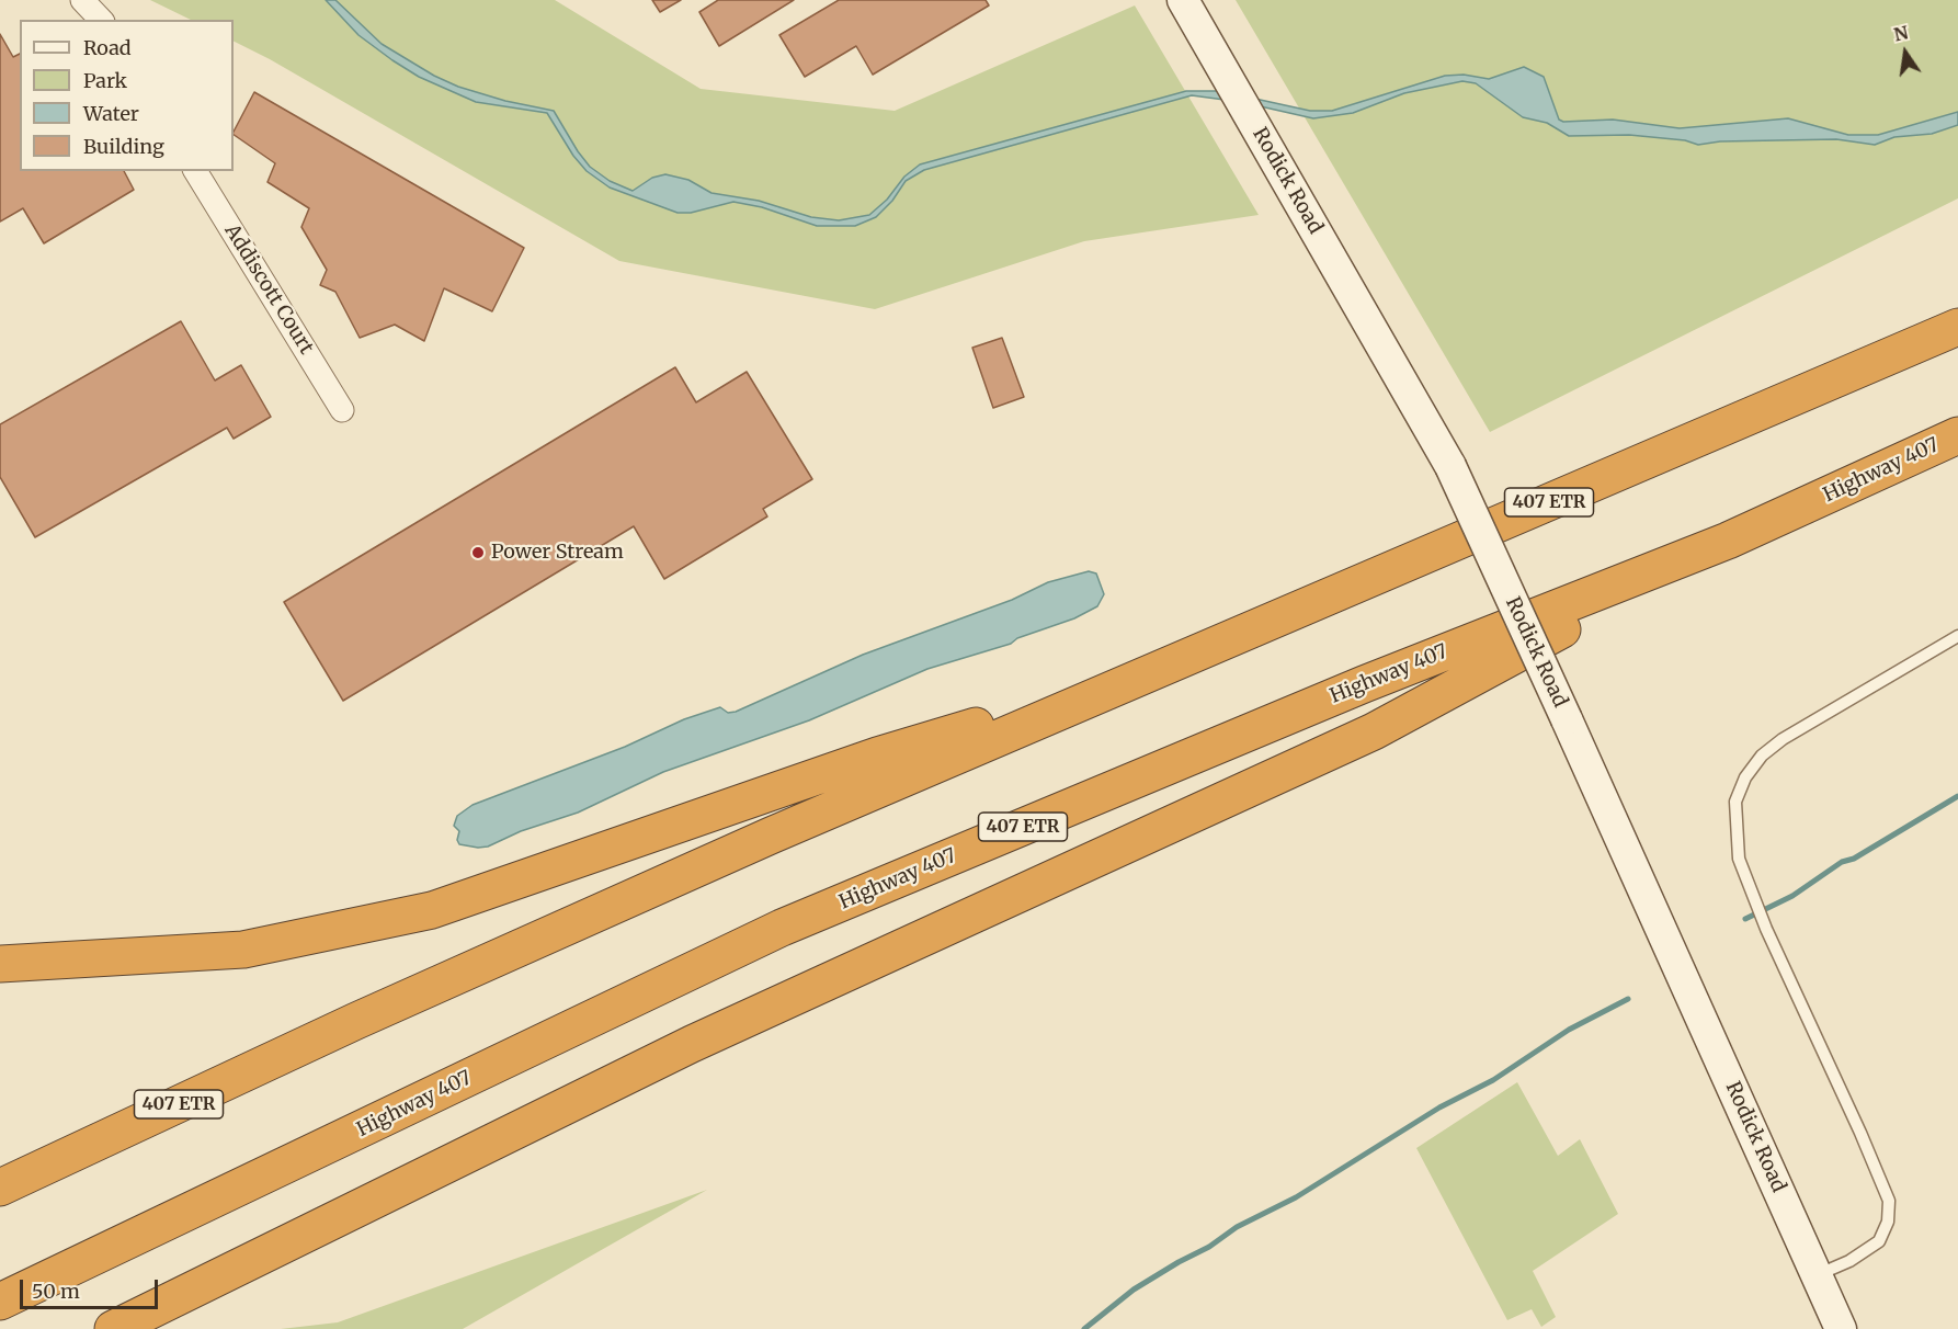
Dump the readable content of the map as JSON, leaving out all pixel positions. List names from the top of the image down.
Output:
{
  "streets": {
    "highway": ["Highway 407", "407 ETR"],
    "main road": ["Rodick Road"],
    "street": ["Addiscott Court"]
  },
  "places": ["Power Stream"],
  "legend": [
    "Road",
    "Park",
    "Water",
    "Building"
  ],
  "scale_bar": "50 m",
  "north": "top"
}
